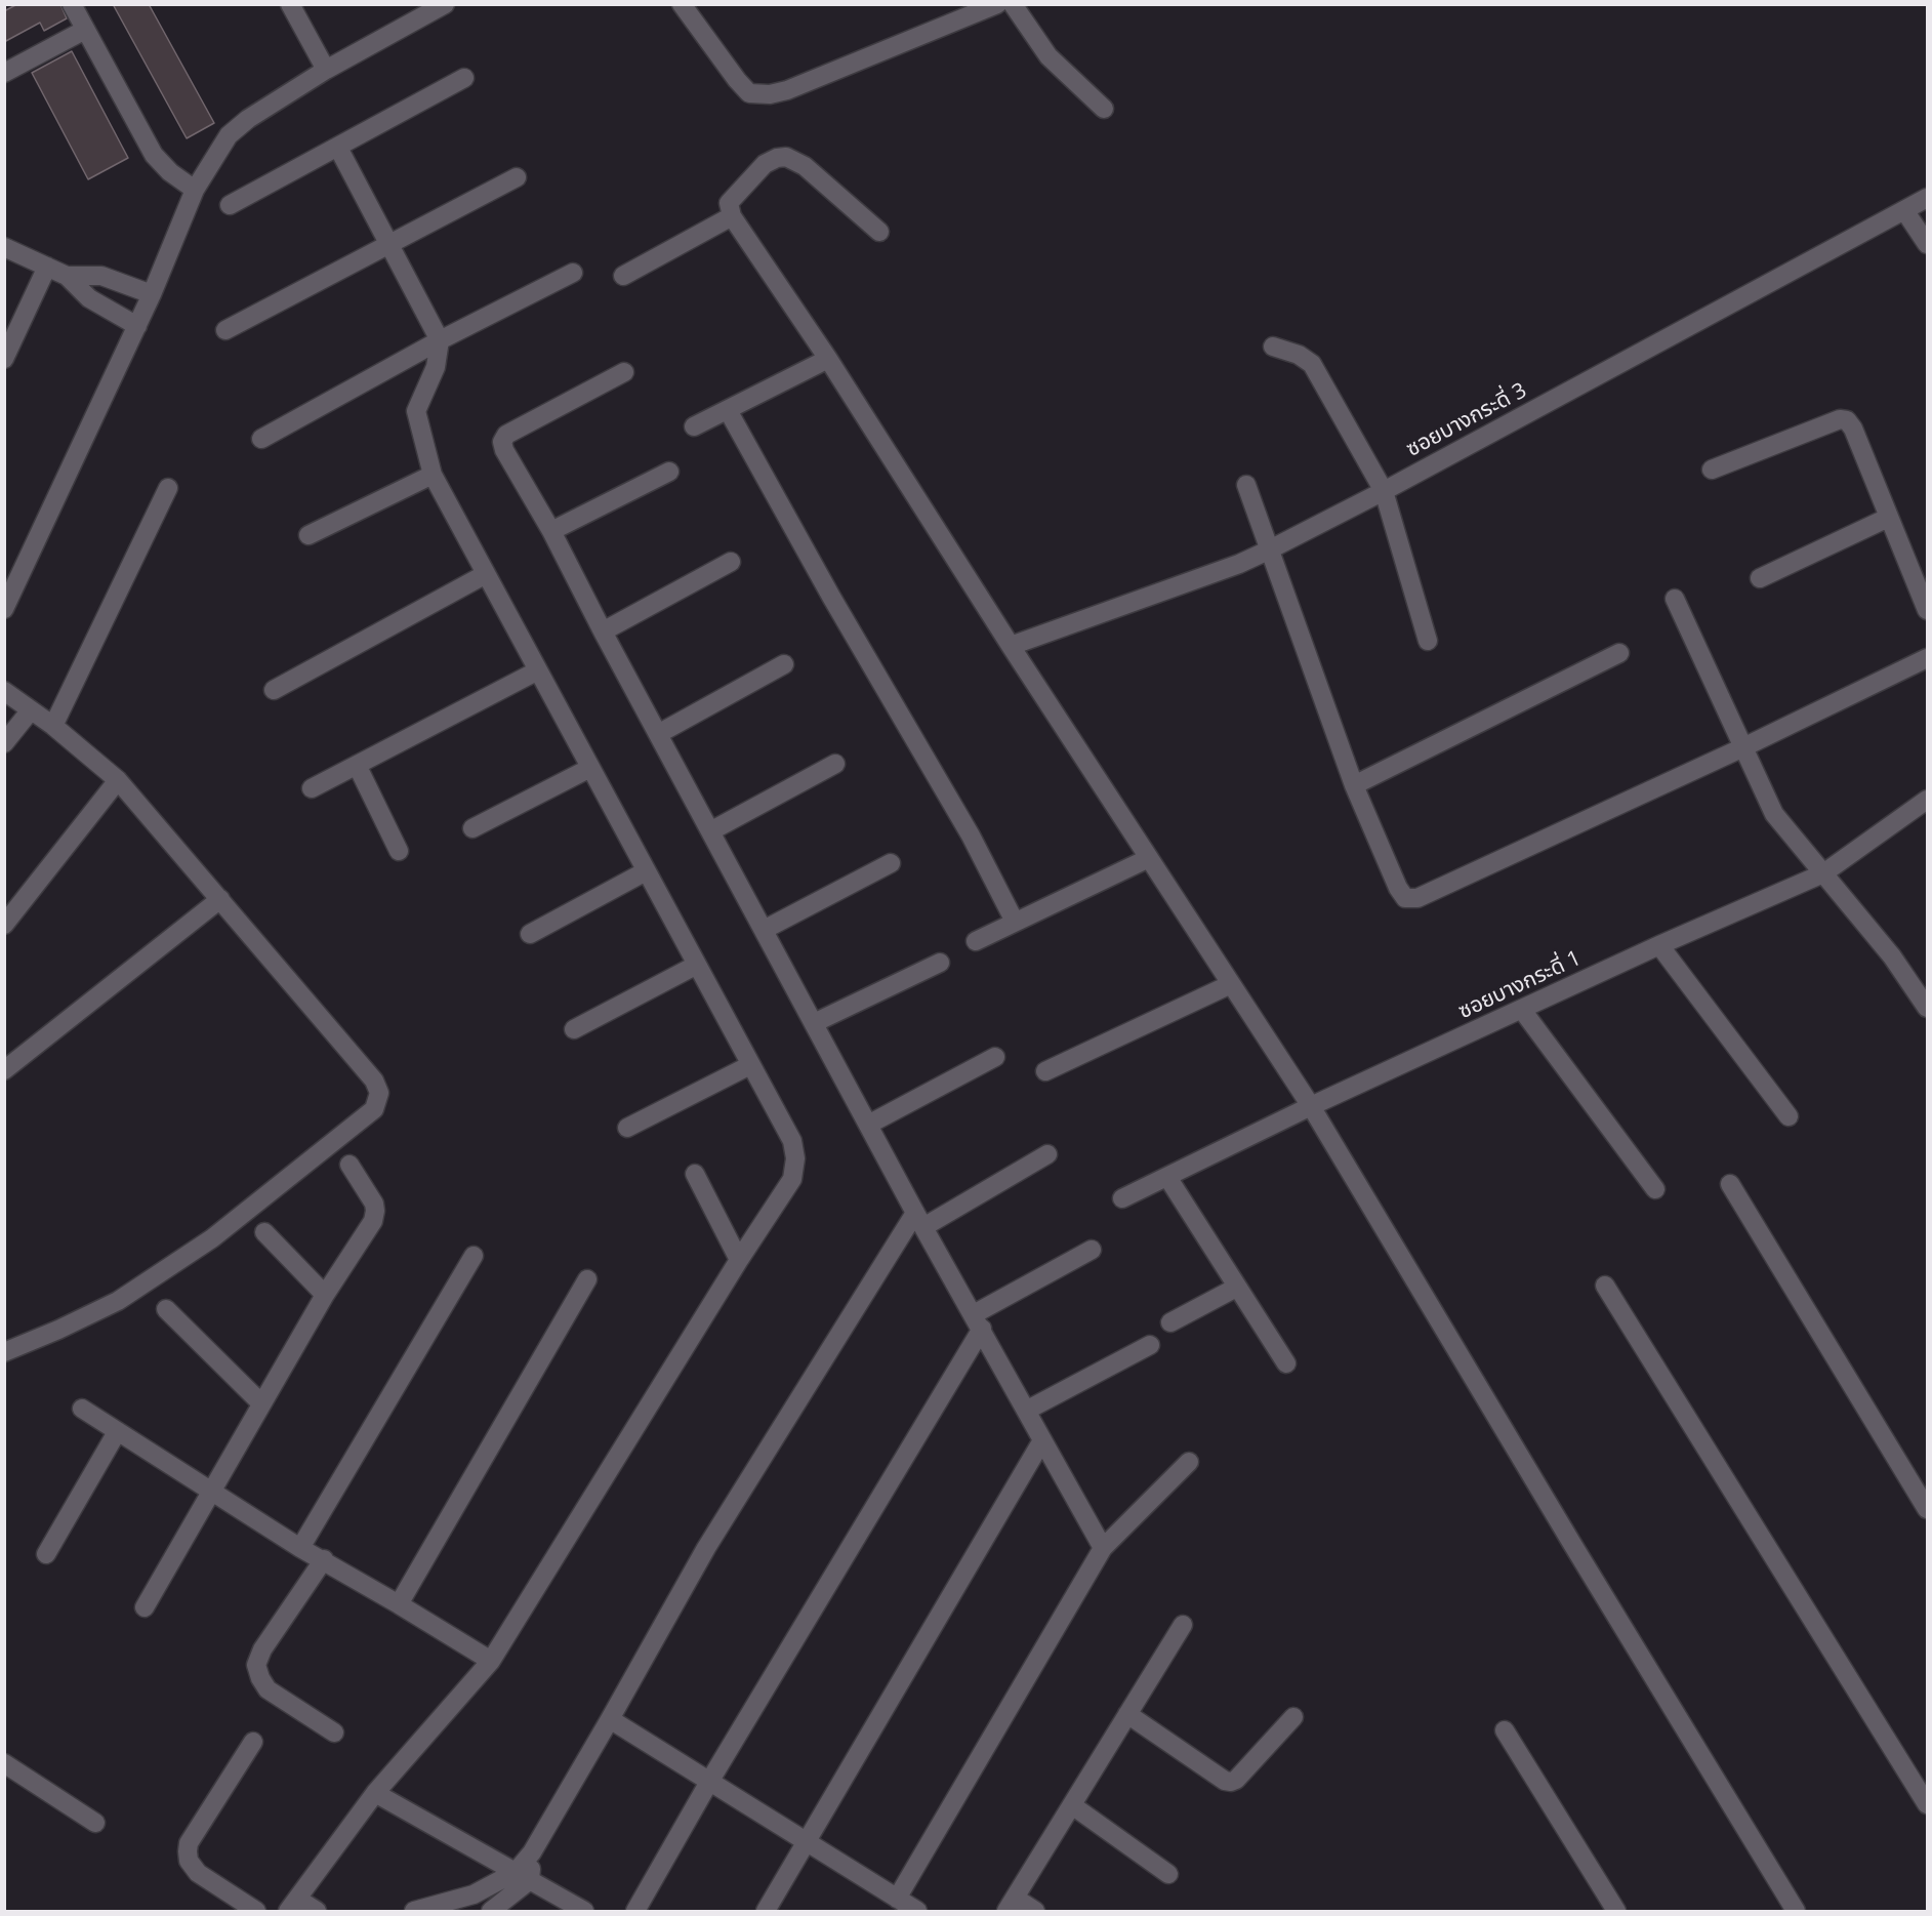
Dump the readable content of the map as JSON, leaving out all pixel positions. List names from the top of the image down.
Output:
{
  "streets": {
    "street": ["ซอยบางกระดี่ 3", "ซอยบางกระดี่ 1"]
  }
}
